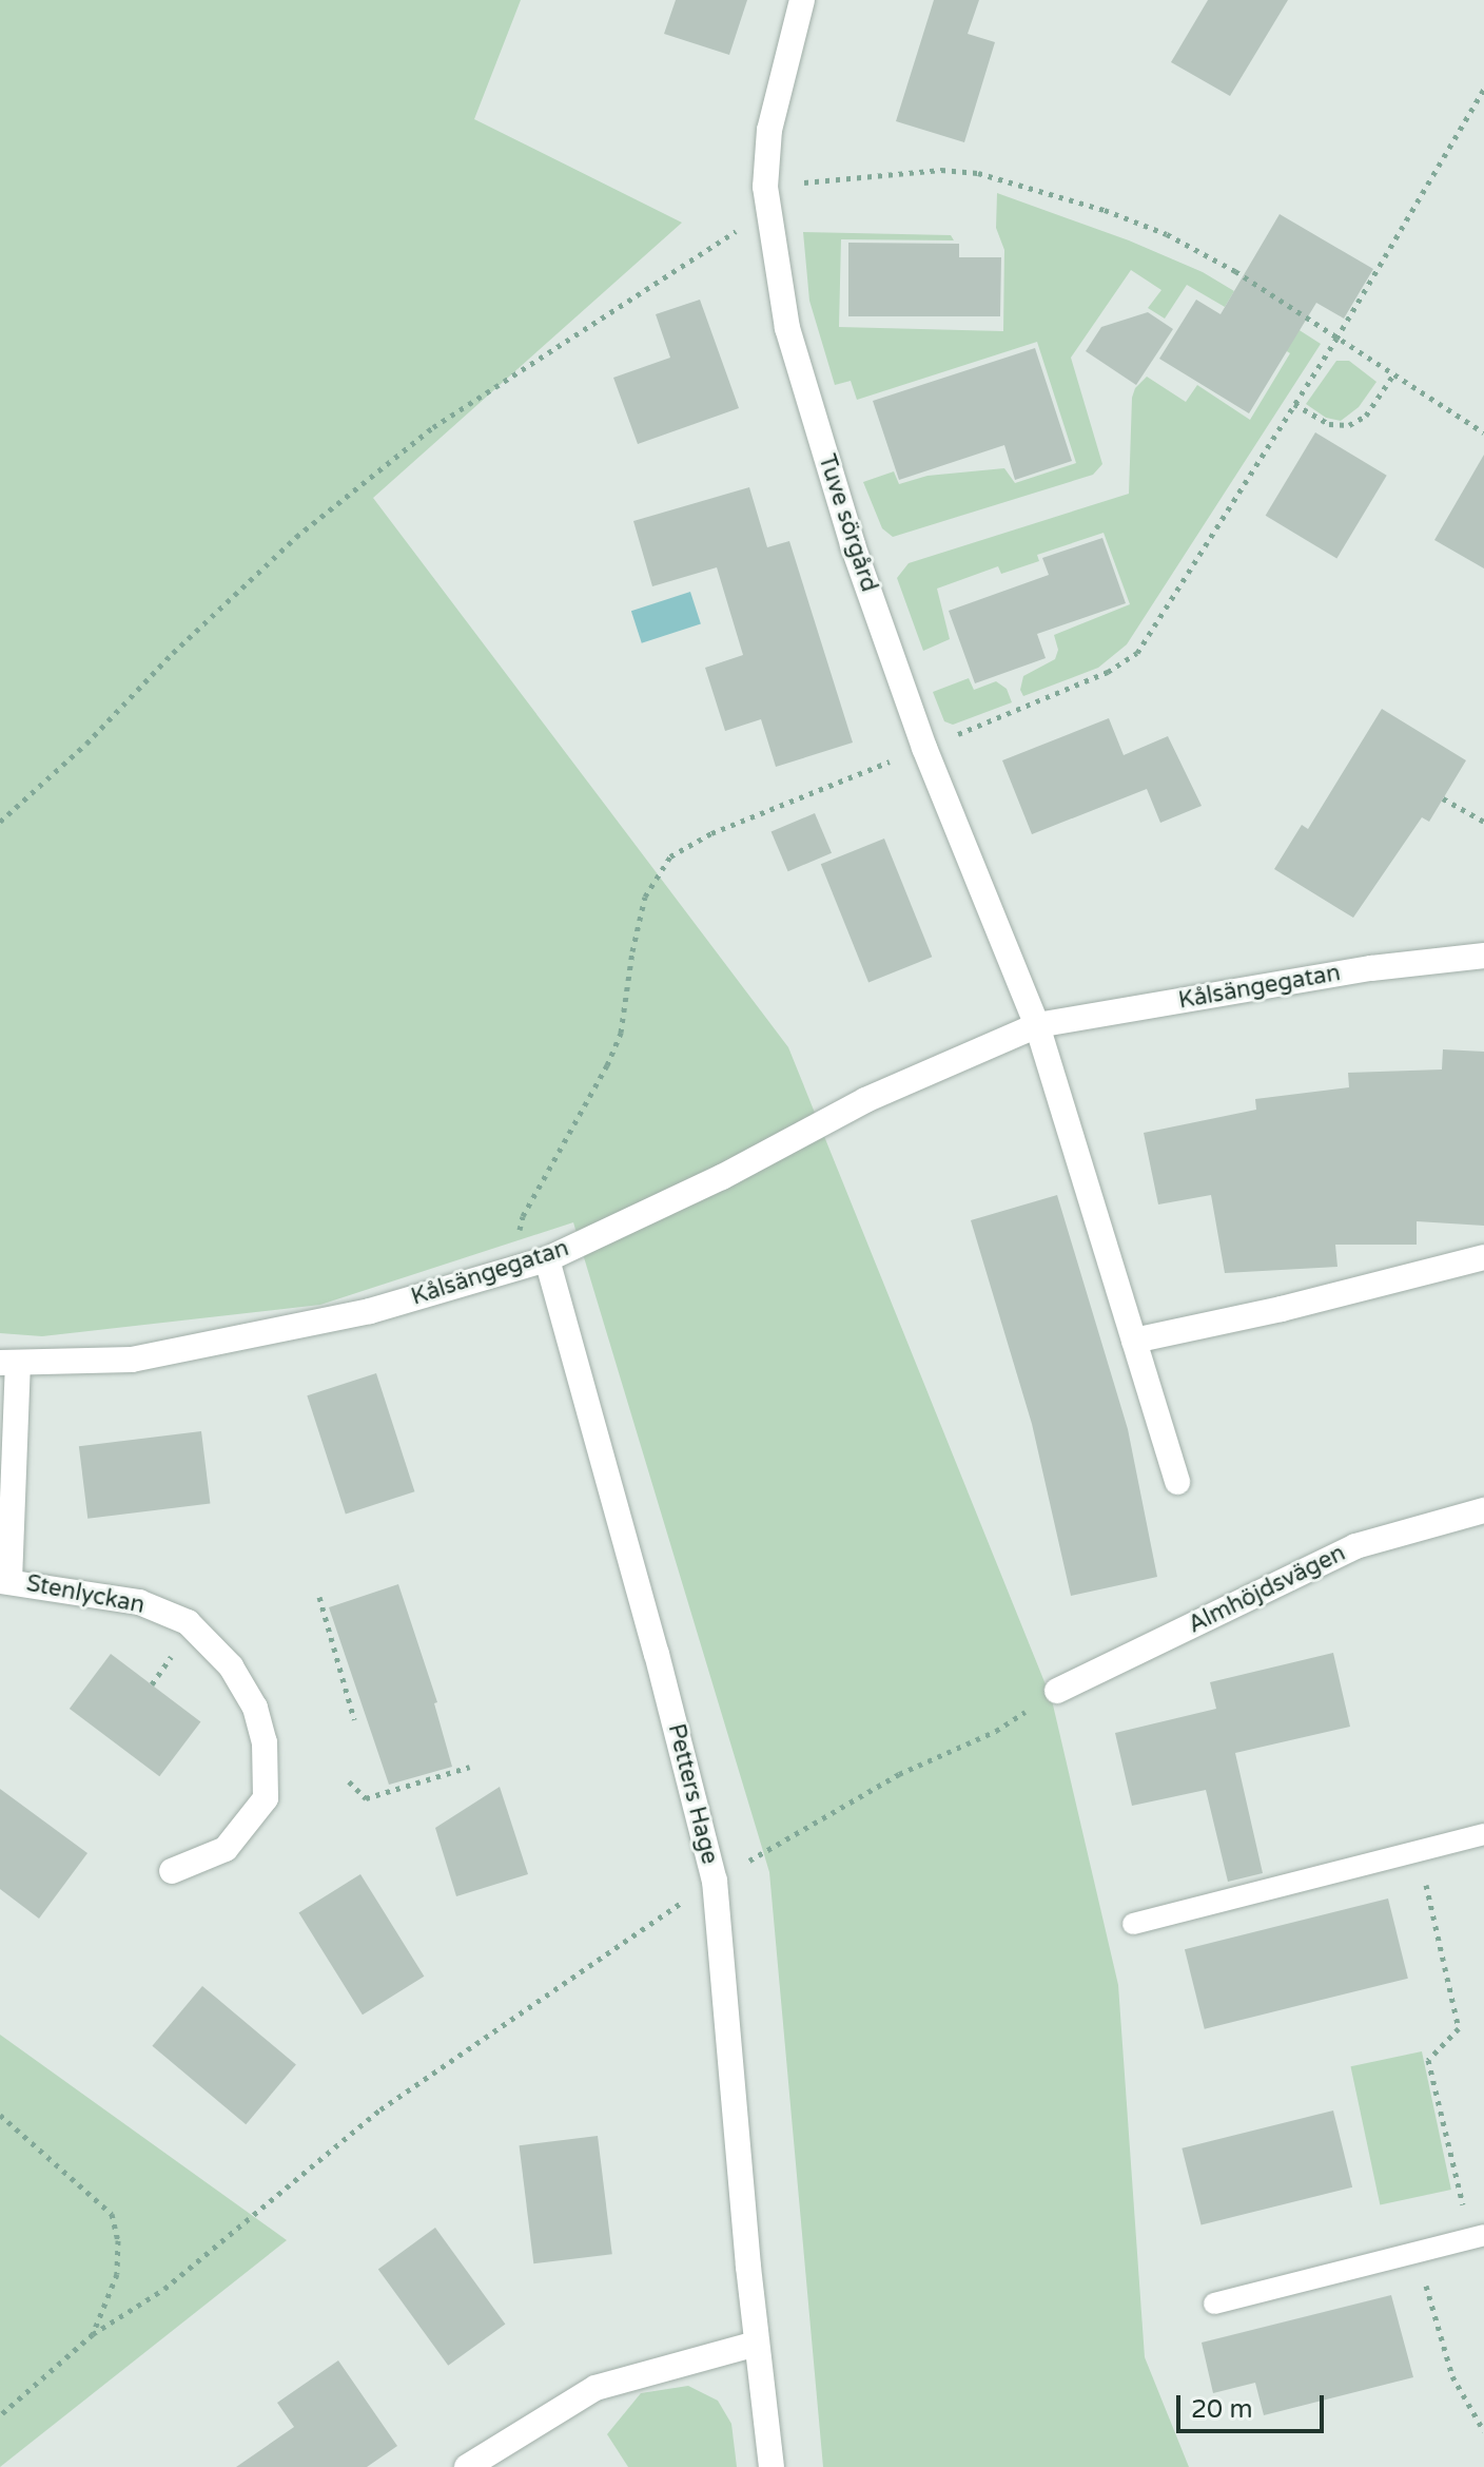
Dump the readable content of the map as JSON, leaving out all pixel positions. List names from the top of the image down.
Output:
{
  "streets": {
    "street": [
      "Tuve sörgård",
      "Kålsängegatan",
      "Almhöjdsvägen",
      "Stenlyckan",
      "Petters Hage"
    ]
  },
  "crossings": [
    ["Tuve sörgård", "Kålsängegatan"],
    ["Kålsängegatan", "Stenlyckan"],
    ["Kålsängegatan", "Petters Hage"]
  ],
  "scale_bar": "20 m"
}
